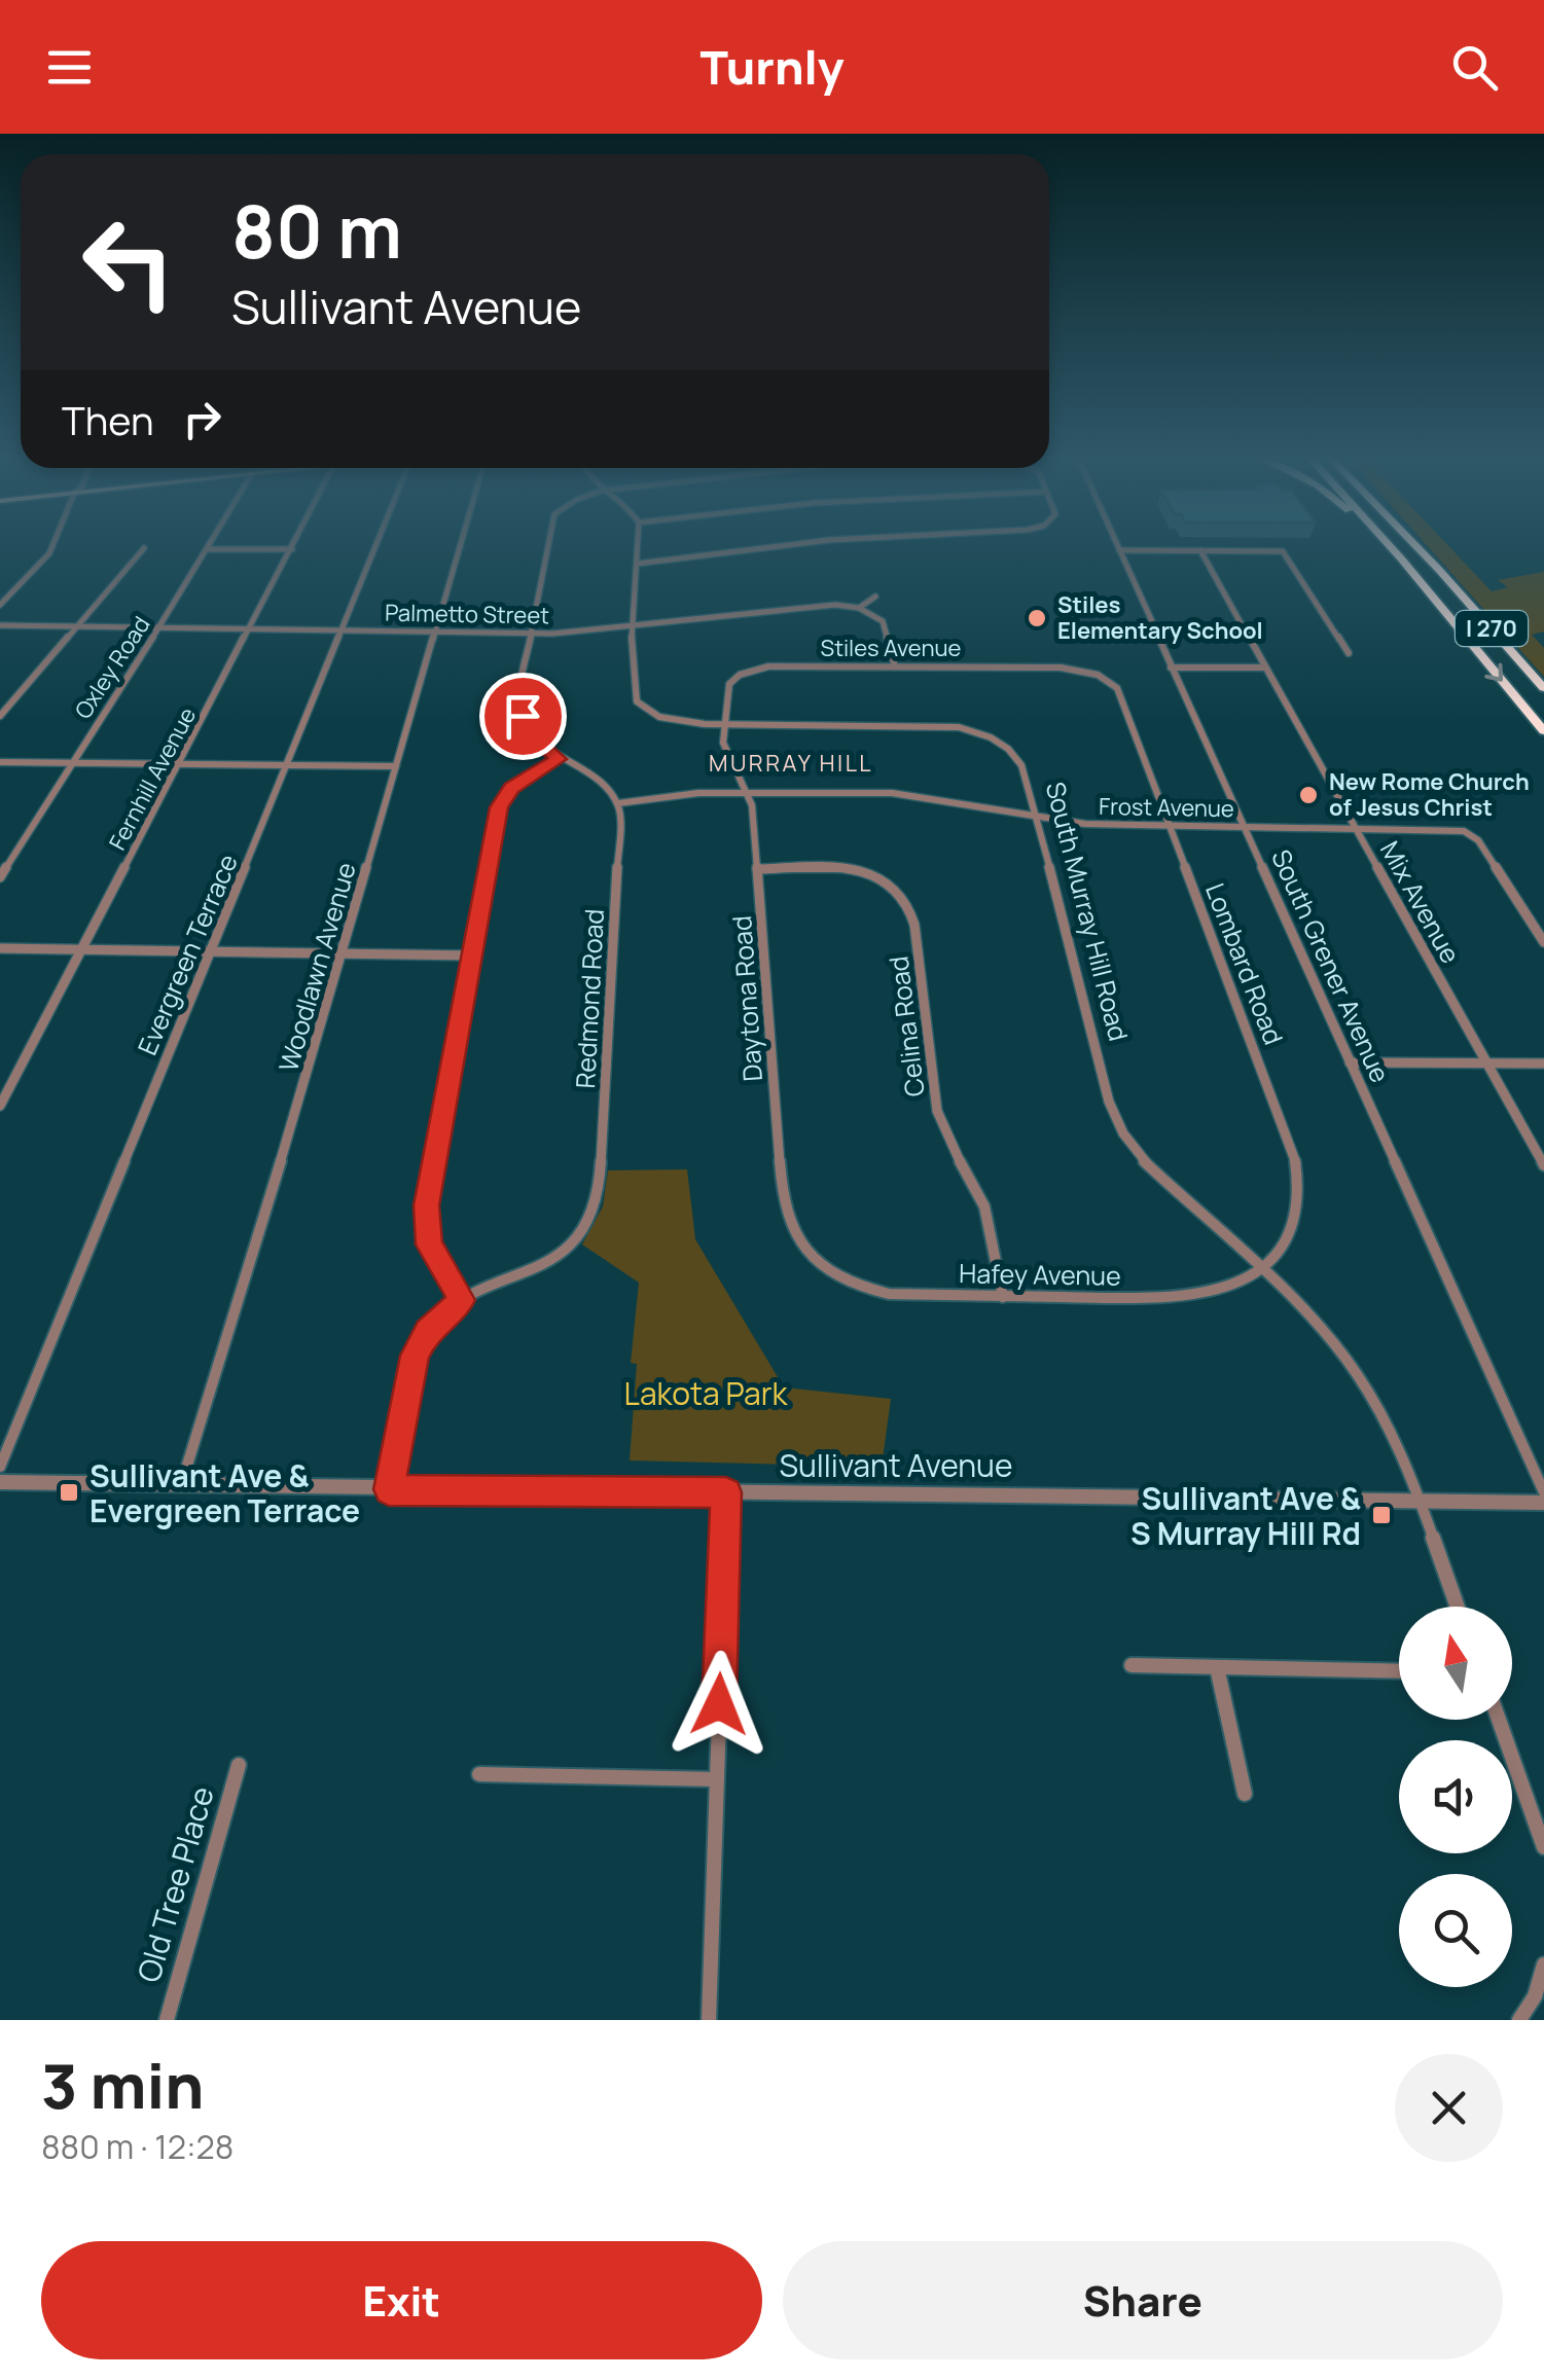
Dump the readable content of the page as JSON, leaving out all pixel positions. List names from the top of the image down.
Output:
{
  "streets": {
    "highway": ["I 270"],
    "street": [
      "Palmetto Street",
      "Stiles Avenue",
      "Oxley Road",
      "Fernhill Avenue",
      "Frost Avenue",
      "Mix Avenue",
      "South Murray Hill Road",
      "Evergreen Terrace",
      "Lombard Road",
      "South Grener Avenue",
      "Woodlawn Avenue",
      "Redmond Road",
      "Daytona Road",
      "Celina Road",
      "Hafey Avenue",
      "Sullivant Avenue",
      "Old Tree Place"
    ]
  },
  "crossings": [
    ["Palmetto Street", "Oxley Road"],
    ["Palmetto Street", "Fernhill Avenue"],
    ["Palmetto Street", "South Murray Hill Road"],
    ["Palmetto Street", "Evergreen Terrace"],
    ["Palmetto Street", "Woodlawn Avenue"],
    ["Stiles Avenue", "South Murray Hill Road"],
    ["Stiles Avenue", "Lombard Road"],
    ["Stiles Avenue", "Daytona Road"],
    ["Frost Avenue", "Mix Avenue"],
    ["Frost Avenue", "South Murray Hill Road"],
    ["Frost Avenue", "Lombard Road"],
    ["Frost Avenue", "South Grener Avenue"],
    ["Frost Avenue", "Redmond Road"],
    ["Frost Avenue", "Daytona Road"],
    ["South Murray Hill Road", "Lombard Road"],
    ["South Murray Hill Road", "Daytona Road"],
    ["South Murray Hill Road", "Hafey Avenue"],
    ["South Murray Hill Road", "Sullivant Avenue"],
    ["Lombard Road", "Hafey Avenue"],
    ["Woodlawn Avenue", "Sullivant Avenue"],
    ["Redmond Road", "Sullivant Avenue"],
    ["Daytona Road", "Celina Road"],
    ["Daytona Road", "Hafey Avenue"],
    ["Celina Road", "Hafey Avenue"]
  ],
  "districts": ["MURRAY HILL"],
  "parks": ["Lakota Park"],
  "places": {
    "other": ["Stiles Elementary School", "New Rome Church of Jesus Christ"],
    "transit": ["Sullivant Ave & Evergreen Terrace", "Sullivant Ave & S Murray Hill Rd"]
  },
  "north": "top",
  "page": {
    "header": "Turnly",
    "turn": ["80 m", "Sullivant Avenue"],
    "then": "Then",
    "heading": ["3 min", "880 m · 12:28"],
    "buttons": ["Exit", "Share"]
  }
}
